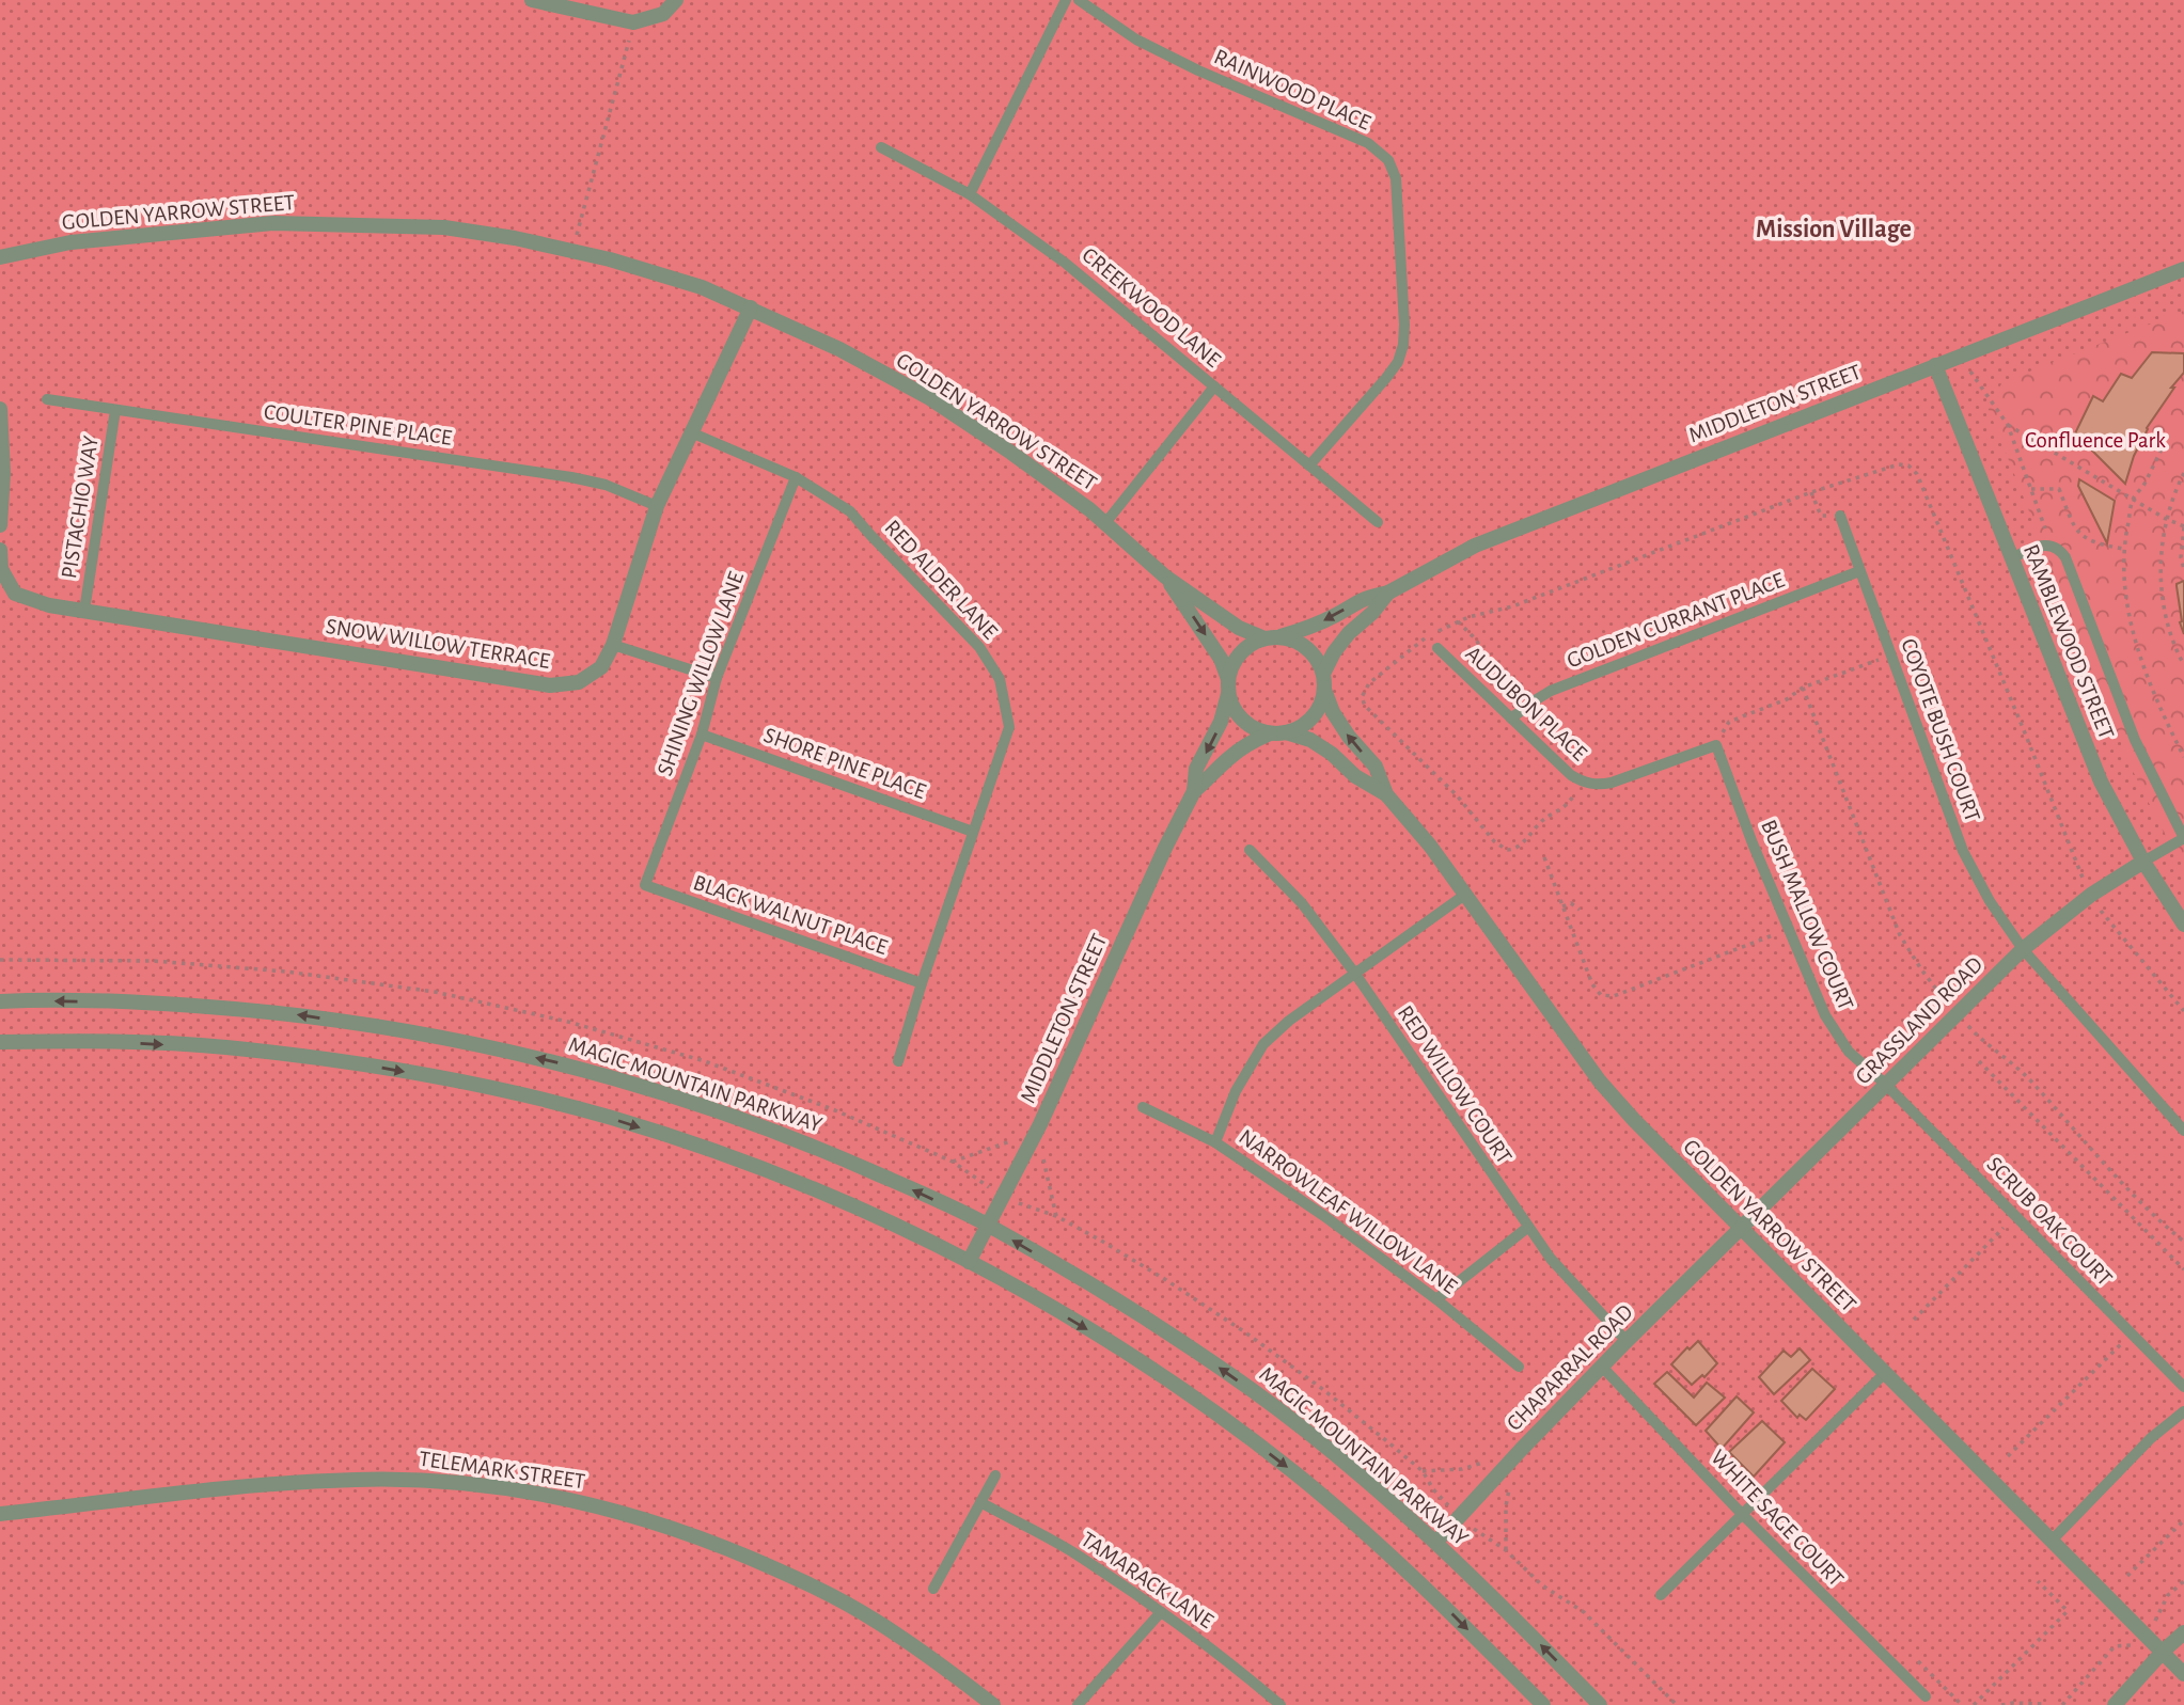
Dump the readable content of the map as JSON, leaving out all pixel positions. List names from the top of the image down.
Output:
{
  "streets": {
    "street": [
      "GOLDEN YARROW STREET",
      "MIDDLETON STREET",
      "RAMBLEWOOD STREET",
      "SNOW WILLOW TERRACE",
      "GRASSLAND ROAD",
      "MAGIC MOUNTAIN PARKWAY",
      "CHAPARRAL ROAD",
      "TELEMARK STREET"
    ],
    "lane": [
      "RAINWOOD PLACE",
      "CREEKWOOD LANE",
      "COULTER PINE PLACE",
      "PISTACHIO WAY",
      "RED ALDER LANE",
      "GOLDEN CURRANT PLACE",
      "SHINING WILLOW LANE",
      "AUDUBON PLACE",
      "COYOTE BUSH COURT",
      "SHORE PINE PLACE",
      "BLACK WALNUT PLACE",
      "BUSH MALLOW COURT",
      "RED WILLOW COURT",
      "NARROWLEAF WILLOW LANE",
      "SCRUB OAK COURT",
      "WHITE SAGE COURT",
      "TAMARACK LANE"
    ]
  },
  "crossings": [
    ["RAINWOOD PLACE", "CREEKWOOD LANE"],
    ["GOLDEN YARROW STREET", "MIDDLETON STREET"],
    ["GOLDEN YARROW STREET", "SNOW WILLOW TERRACE"],
    ["GOLDEN YARROW STREET", "GRASSLAND ROAD"],
    ["GOLDEN YARROW STREET", "CHAPARRAL ROAD"],
    ["MIDDLETON STREET", "RAMBLEWOOD STREET"],
    ["MIDDLETON STREET", "MAGIC MOUNTAIN PARKWAY"],
    ["COULTER PINE PLACE", "PISTACHIO WAY"],
    ["COULTER PINE PLACE", "SNOW WILLOW TERRACE"],
    ["PISTACHIO WAY", "SNOW WILLOW TERRACE"],
    ["RED ALDER LANE", "SNOW WILLOW TERRACE"],
    ["RED ALDER LANE", "SHINING WILLOW LANE"],
    ["RED ALDER LANE", "SHORE PINE PLACE"],
    ["RED ALDER LANE", "BLACK WALNUT PLACE"],
    ["GOLDEN CURRANT PLACE", "AUDUBON PLACE"],
    ["GOLDEN CURRANT PLACE", "COYOTE BUSH COURT"],
    ["RAMBLEWOOD STREET", "GRASSLAND ROAD"],
    ["SHINING WILLOW LANE", "SHORE PINE PLACE"],
    ["SHINING WILLOW LANE", "BLACK WALNUT PLACE"],
    ["AUDUBON PLACE", "BUSH MALLOW COURT"],
    ["COYOTE BUSH COURT", "GRASSLAND ROAD"],
    ["BUSH MALLOW COURT", "GRASSLAND ROAD"],
    ["BUSH MALLOW COURT", "SCRUB OAK COURT"],
    ["GRASSLAND ROAD", "SCRUB OAK COURT"],
    ["GRASSLAND ROAD", "CHAPARRAL ROAD"],
    ["MAGIC MOUNTAIN PARKWAY", "CHAPARRAL ROAD"],
    ["RED WILLOW COURT", "CHAPARRAL ROAD"],
    ["CHAPARRAL ROAD", "WHITE SAGE COURT"]
  ],
  "districts": ["Mission Village"],
  "parks": ["Confluence Park"]
}
